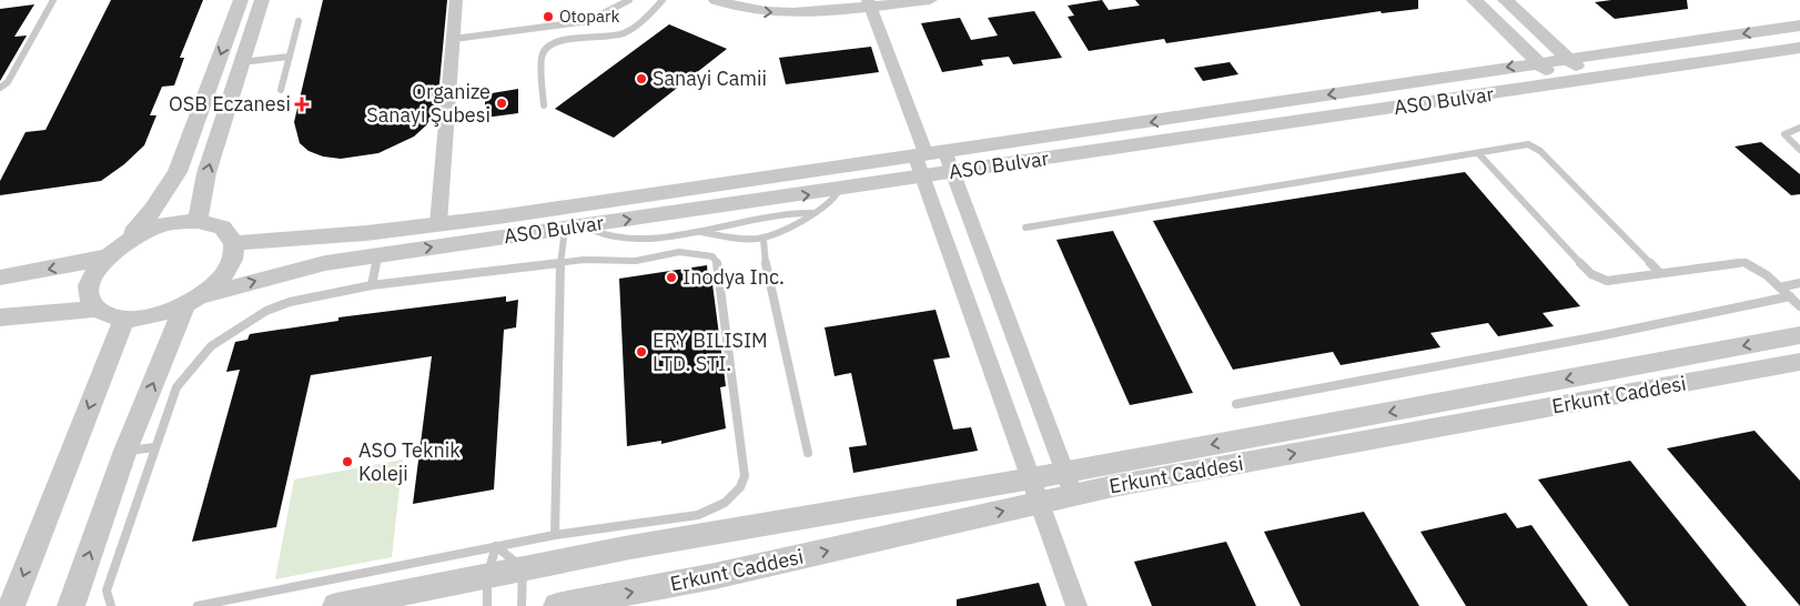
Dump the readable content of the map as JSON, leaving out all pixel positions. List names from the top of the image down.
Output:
{
  "streets": {
    "street": ["ASO Bulvar", "Erkunt Caddesi"]
  },
  "places": {
    "other": [
      "Otopark",
      "Sanayi Camii",
      "Organize Sanayi Şubesi",
      "Inodya Inc.",
      "ERY BILISIM LTD. STI.",
      "ASO Teknik Koleji"
    ],
    "health": ["OSB Eczanesi"]
  }
}
